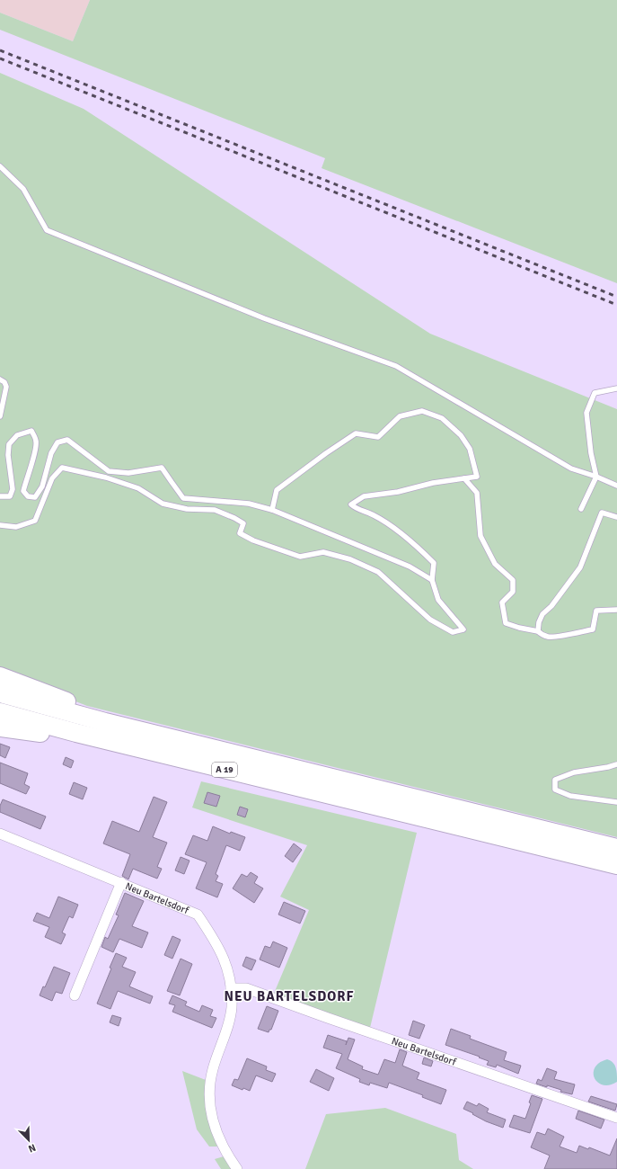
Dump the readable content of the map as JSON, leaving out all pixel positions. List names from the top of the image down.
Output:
{
  "streets": {
    "highway": ["A 19"],
    "street": ["Neu Bartelsdorf"]
  },
  "districts": ["NEU BARTELSDORF"],
  "north": "bottom right"
}
